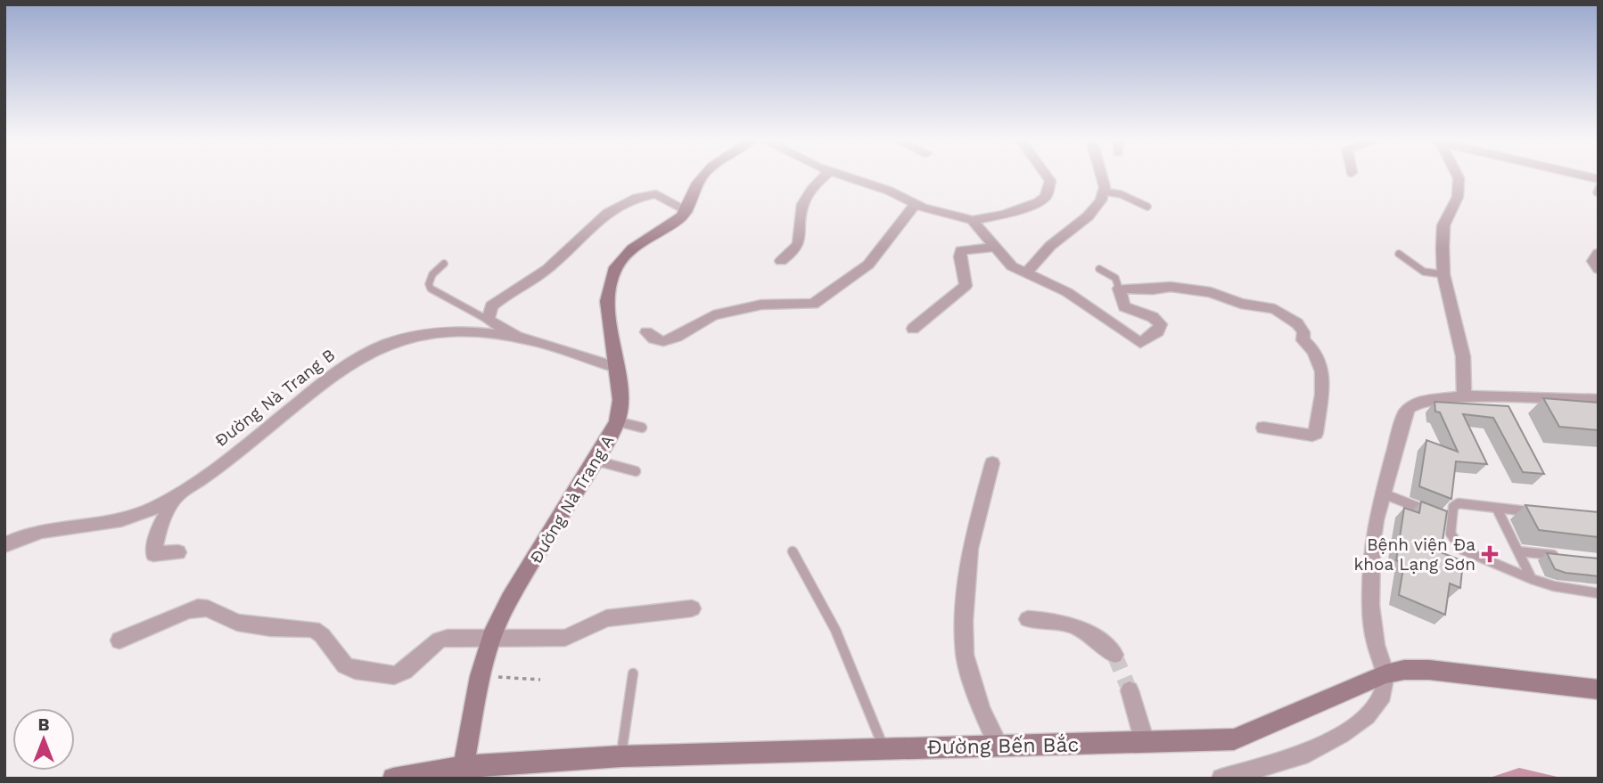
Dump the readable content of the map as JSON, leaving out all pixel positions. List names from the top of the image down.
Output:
{
  "streets": {
    "main road": ["Đường Nà Trang A", "Đường Bến Bắc"],
    "street": ["Đường Nà Trang B"]
  },
  "crossings": [
    ["Đường Nà Trang B", "Đường Nà Trang A"],
    ["Đường Nà Trang A", "Đường Bến Bắc"]
  ],
  "places": {
    "health": ["Bệnh viện Đa khoa Lạng Sơn"]
  },
  "north": "top"
}
